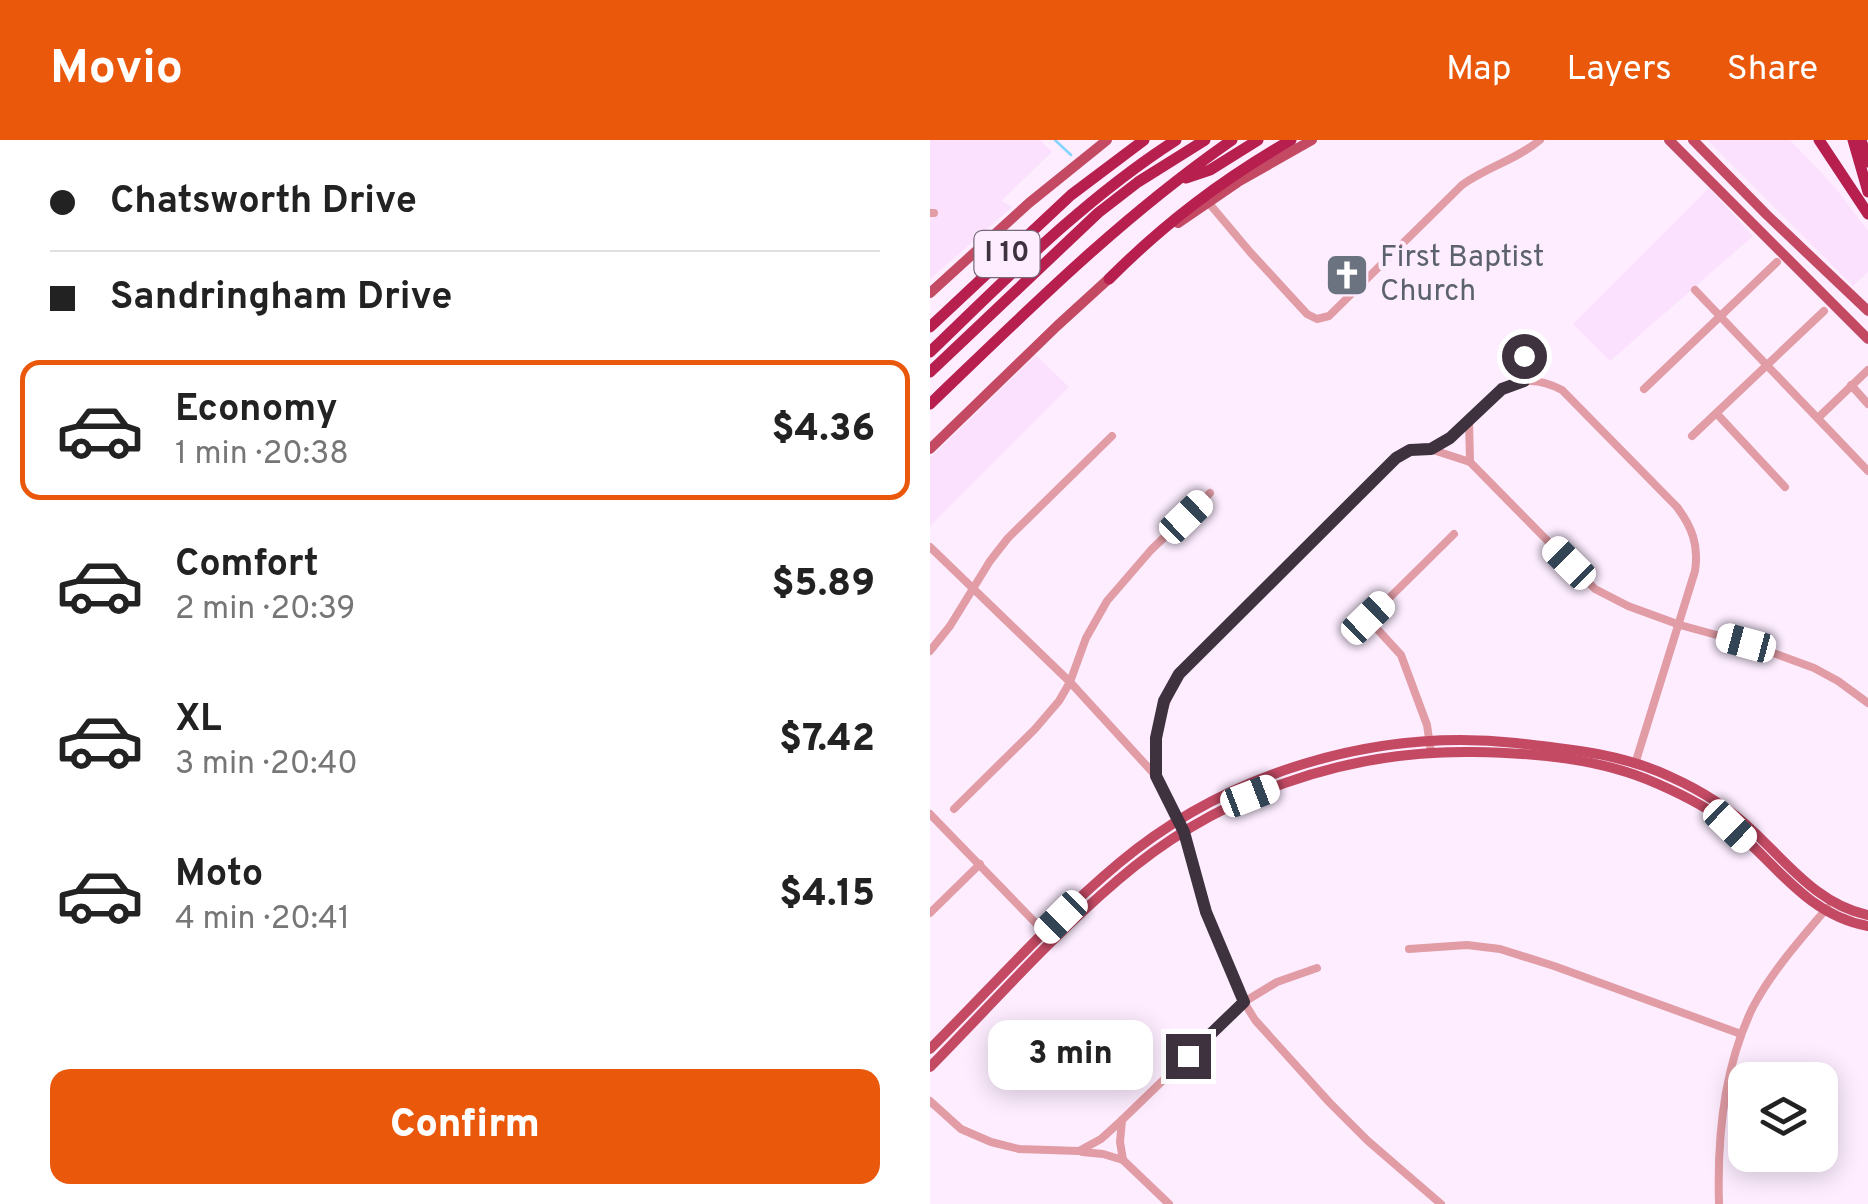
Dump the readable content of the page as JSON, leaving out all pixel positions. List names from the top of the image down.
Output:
{
  "streets": {
    "highway": ["I 10"]
  },
  "places": {
    "church": ["First Baptist Church"]
  },
  "page": {
    "header": "Movio",
    "nav": ["Map", "Layers", "Share"],
    "banner": ["Chatsworth Drive", "Sandringham Drive"],
    "list": [
      {
        "name": "Economy",
        "note": "1 min · 20:38",
        "value": "$4.36"
      },
      {
        "name": "Comfort",
        "note": "2 min · 20:39",
        "value": "$5.89"
      },
      {
        "name": "XL",
        "note": "3 min · 20:40",
        "value": "$7.42"
      },
      {
        "name": "Moto",
        "note": "4 min · 20:41",
        "value": "$4.15"
      }
    ],
    "bubble": "3 min",
    "buttons": "Confirm"
  }
}
